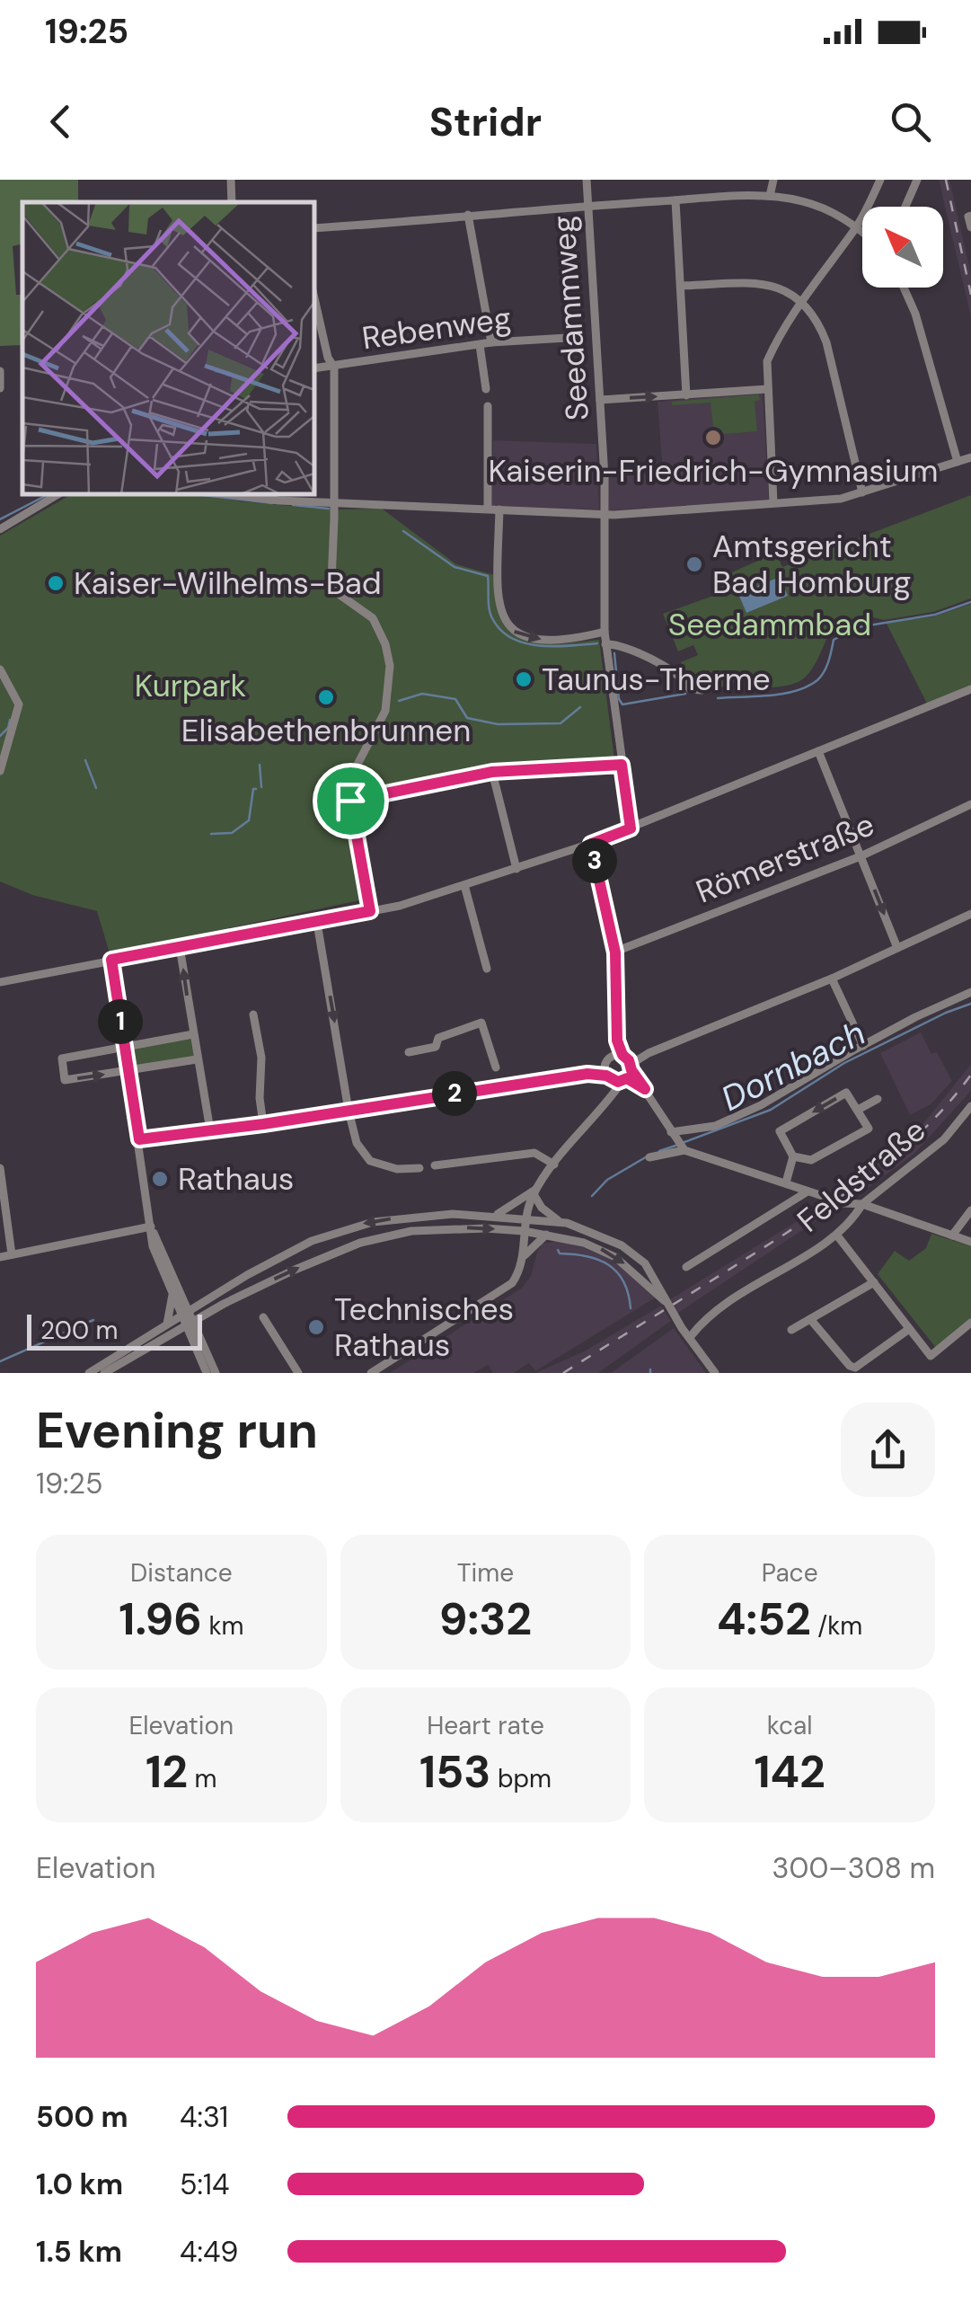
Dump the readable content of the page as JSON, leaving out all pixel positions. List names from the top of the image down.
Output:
{
  "streets": {
    "street": [
      "Seedammweg",
      "Rebenweg",
      "Römerstraße",
      "Feldstraße"
    ]
  },
  "water": ["Dornbach"],
  "parks": ["Seedammbad", "Kurpark"],
  "places": [
    "Kaiserin-Friedrich-Gymnasium",
    "Amtsgericht Bad Homburg",
    "Kaiser-Wilhelms-Bad",
    "Taunus-Therme",
    "Elisabethenbrunnen",
    "Rathaus",
    "Technisches Rathaus"
  ],
  "scale_bar": "200 m",
  "north": "top left",
  "page": {
    "status": "19:25",
    "header": "Stridr",
    "pins": ["3", "1", "2"],
    "scale": "200 m",
    "heading": ["Evening run", "19:25"],
    "stats": [
      ["Distance", "1.96 km"],
      ["Time", "9:32"],
      ["Pace", "4:52 /km"],
      ["Elevation", "12 m"],
      ["Heart rate", "153 bpm"],
      ["kcal", "142"]
    ],
    "chart": ["Elevation", "300–308 m"],
    "list": [
      {
        "name": "500 m",
        "note": "4:31"
      },
      {
        "name": "1.0 km",
        "note": "5:14"
      },
      {
        "name": "1.5 km",
        "note": "4:49"
      }
    ]
  }
}
